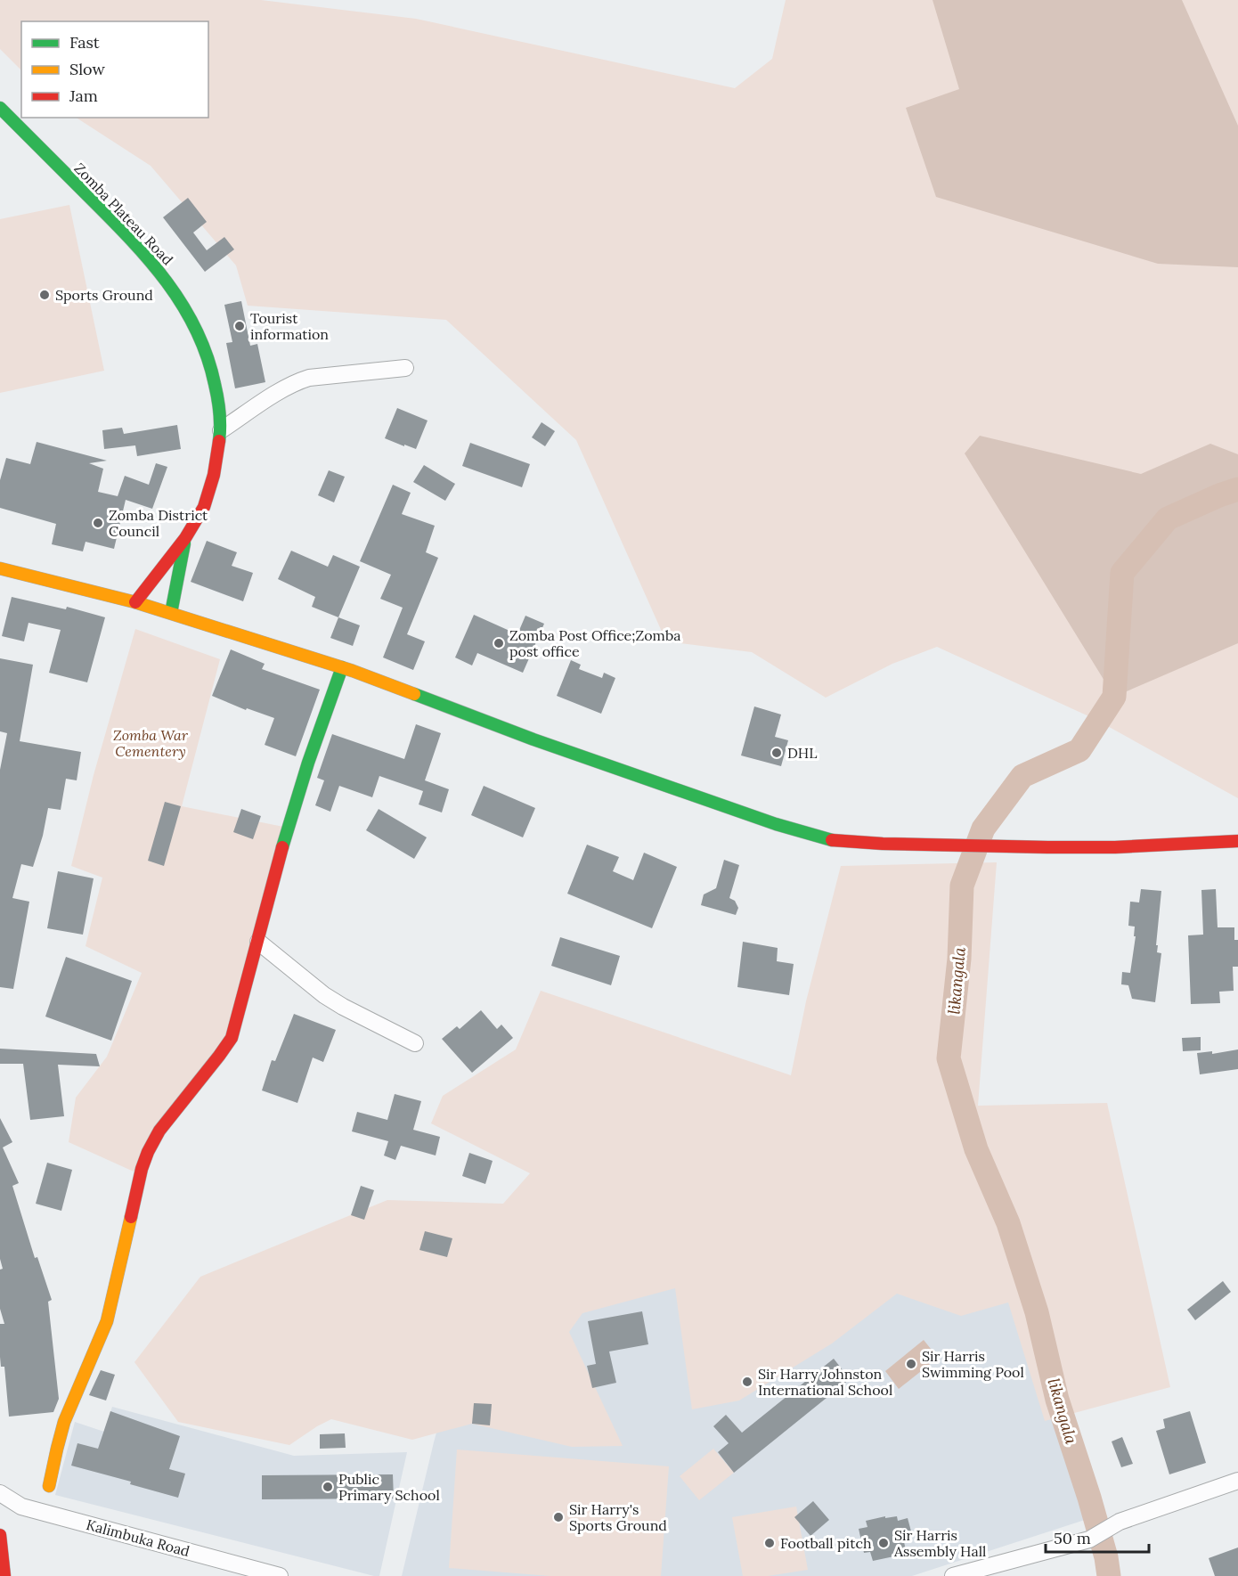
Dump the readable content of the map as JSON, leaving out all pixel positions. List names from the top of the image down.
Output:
{
  "streets": {
    "main road": ["Zomba Plateau Road"],
    "street": ["Kalimbuka Road"]
  },
  "water": ["likangala"],
  "parks": ["Zomba War Cementery"],
  "places": [
    "Sports Ground",
    "Tourist information",
    "Zomba District Council",
    "Zomba Post Office;Zomba post office",
    "DHL",
    "Sir Harris Swimming Pool",
    "Sir Harry Johnston International School",
    "Public Primary School",
    "Sir Harry's Sports Ground",
    "Football pitch",
    "Sir Harris Assembly Hall"
  ],
  "legend": ["Fast", "Slow", "Jam"],
  "scale_bar": "50 m"
}
